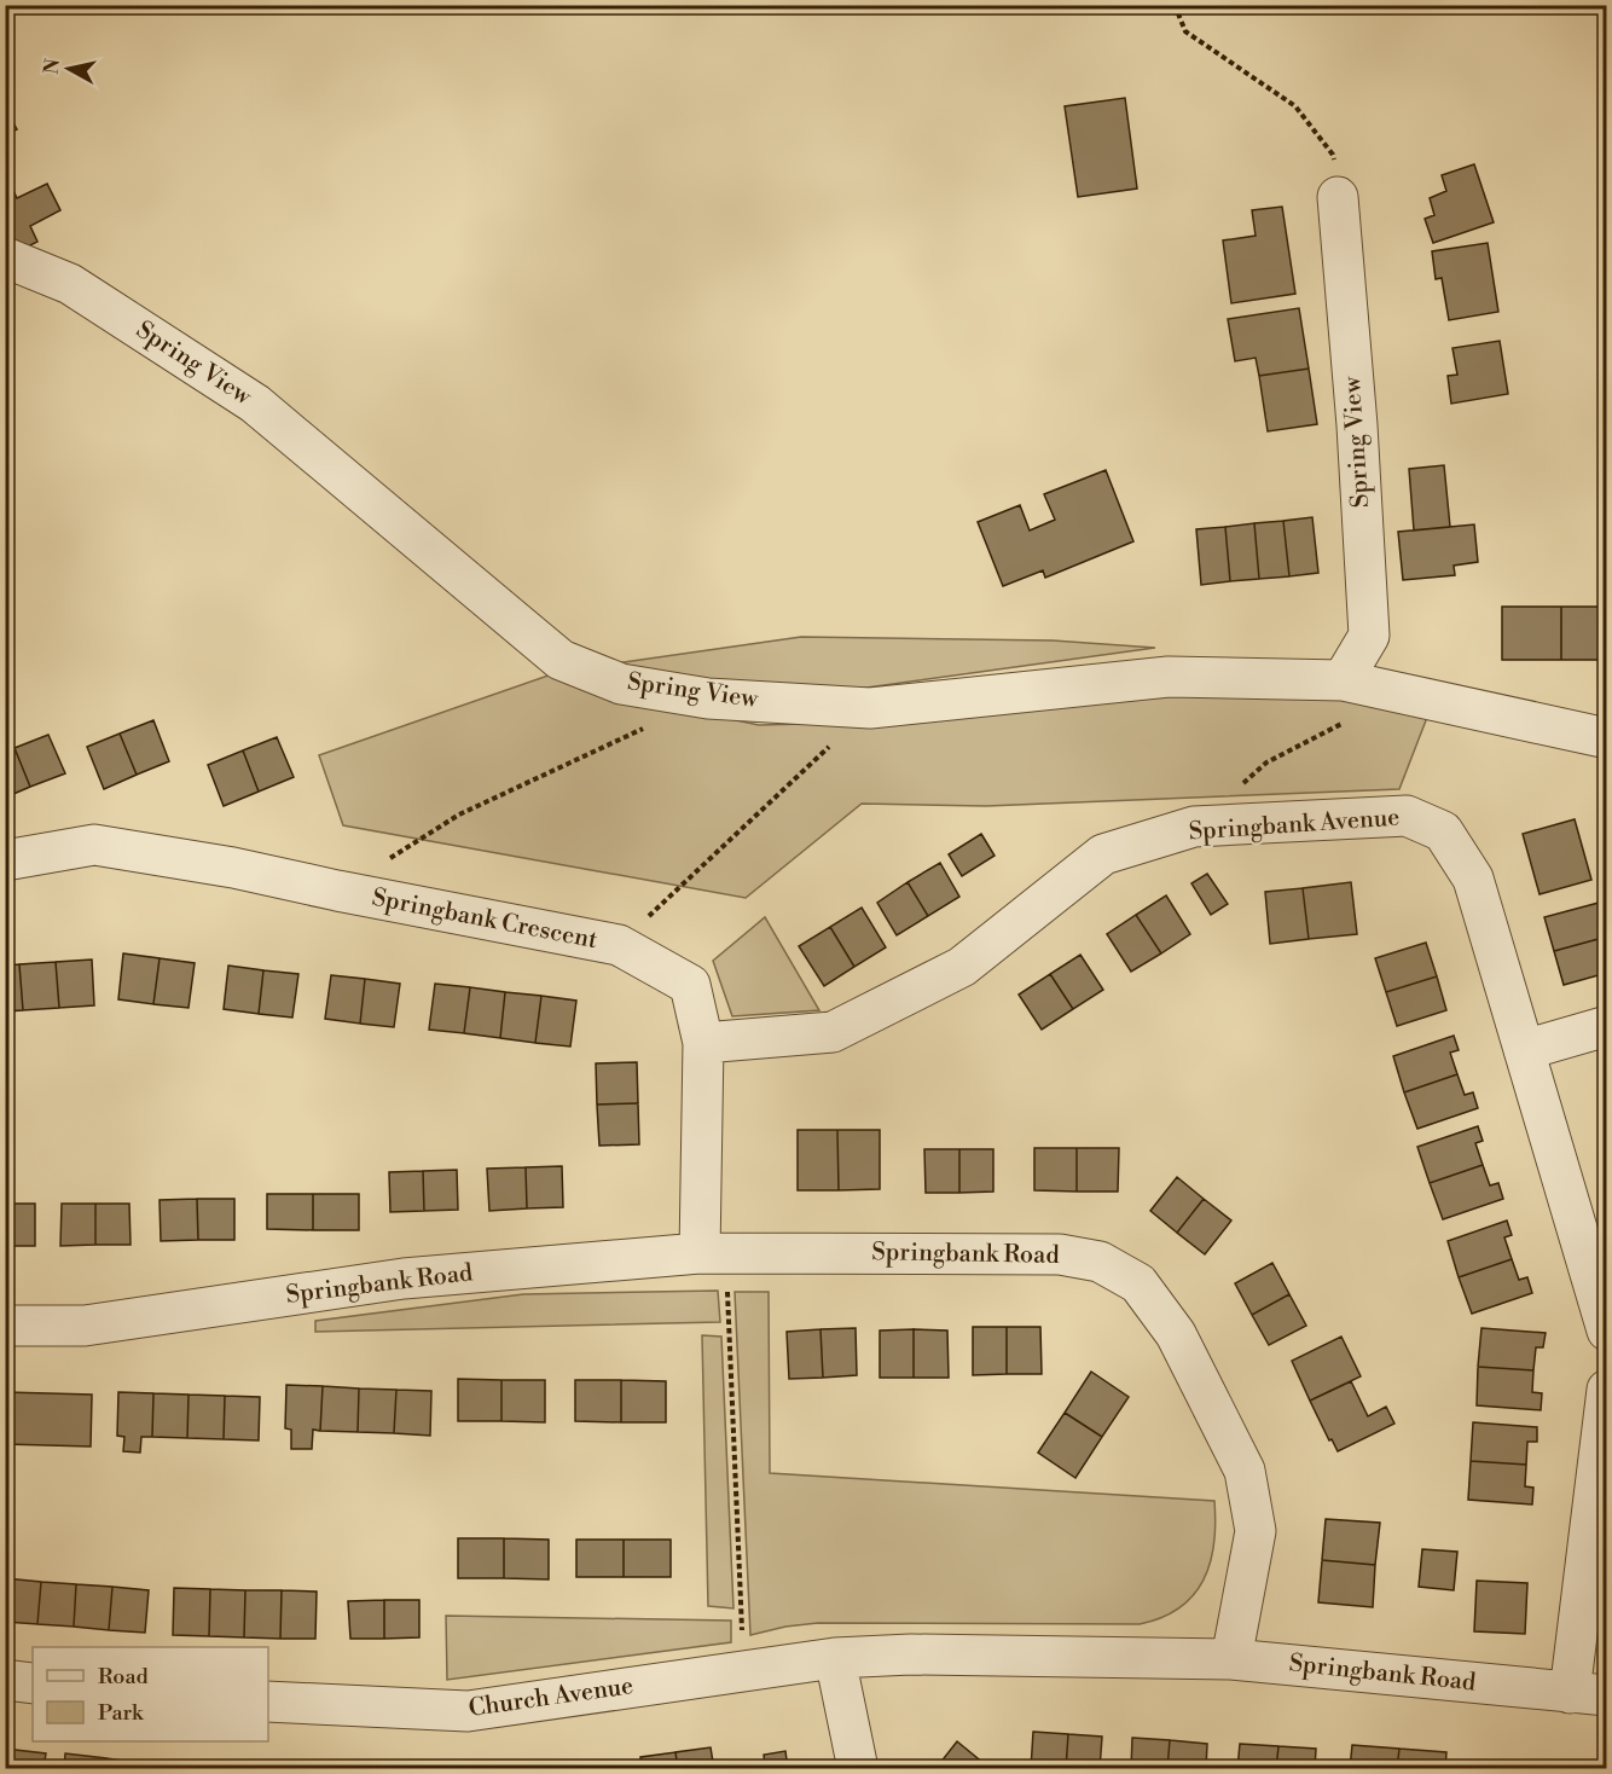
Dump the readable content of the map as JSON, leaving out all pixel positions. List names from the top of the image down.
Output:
{
  "streets": {
    "street": [
      "Spring View",
      "Springbank Avenue",
      "Springbank Crescent",
      "Springbank Road",
      "Church Avenue"
    ]
  },
  "crossings": [
    ["Springbank Avenue", "Springbank Crescent"],
    ["Springbank Crescent", "Springbank Road"],
    ["Springbank Road", "Church Avenue"]
  ],
  "legend": ["Road", "Park"],
  "north": "left"
}
